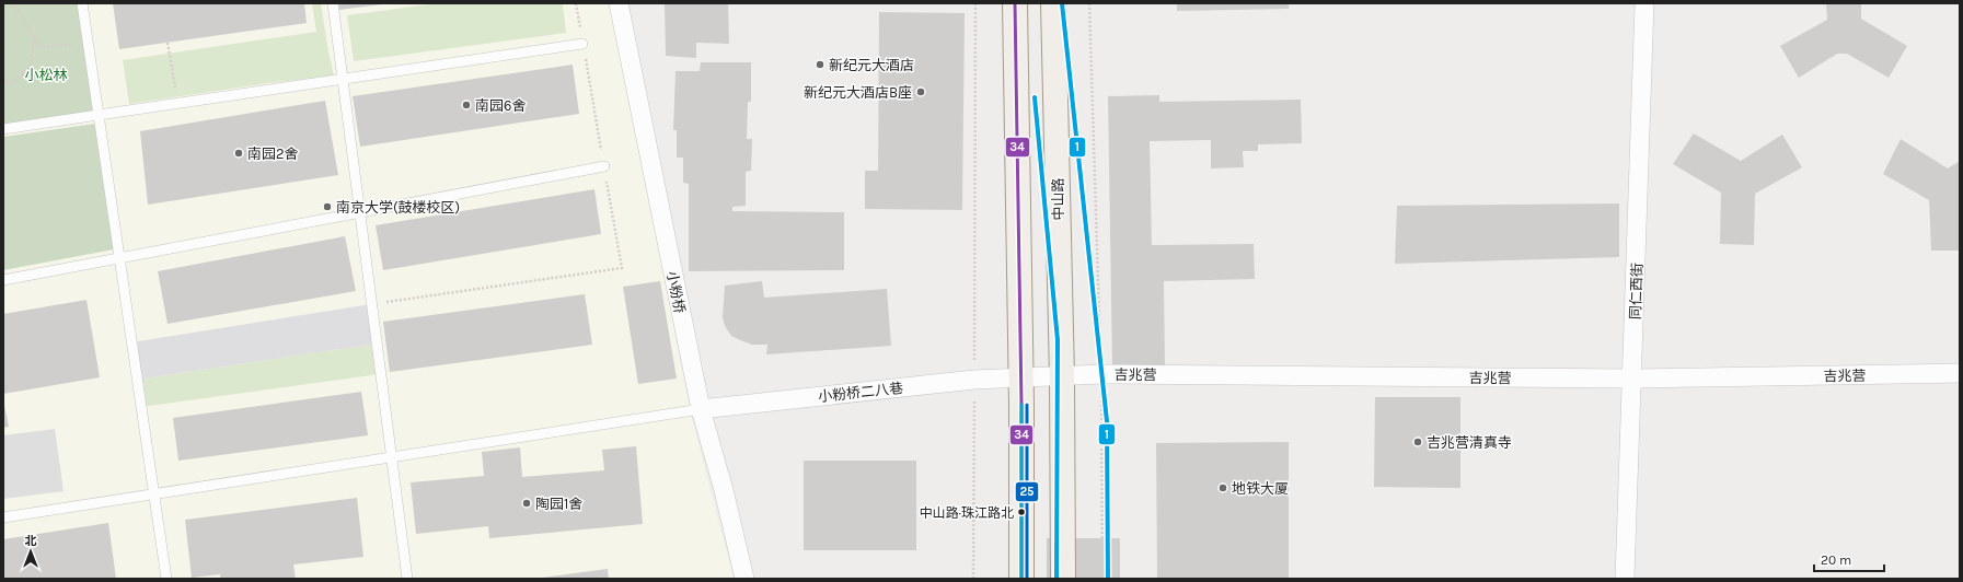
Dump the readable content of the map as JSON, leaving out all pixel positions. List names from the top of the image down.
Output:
{
  "streets": {
    "street": [
      "同仁西街",
      "小粉桥",
      "吉兆营",
      "小粉桥二八巷"
    ]
  },
  "crossings": [
    ["同仁西街", "吉兆营"],
    ["小粉桥", "小粉桥二八巷"],
    ["吉兆营", "小粉桥二八巷"]
  ],
  "parks": ["小松林"],
  "places": [
    "新纪元大酒店",
    "新纪元大酒店B座",
    "南园6舍",
    "南园2舍",
    "南京大学(鼓楼校区)",
    "吉兆营清真寺",
    "地铁大厦",
    "陶园1舍",
    "中山路·珠江路北"
  ],
  "lines": ["transit line 1", "transit line 34", "transit line 25"],
  "scale_bar": "20 m",
  "north": "top"
}
